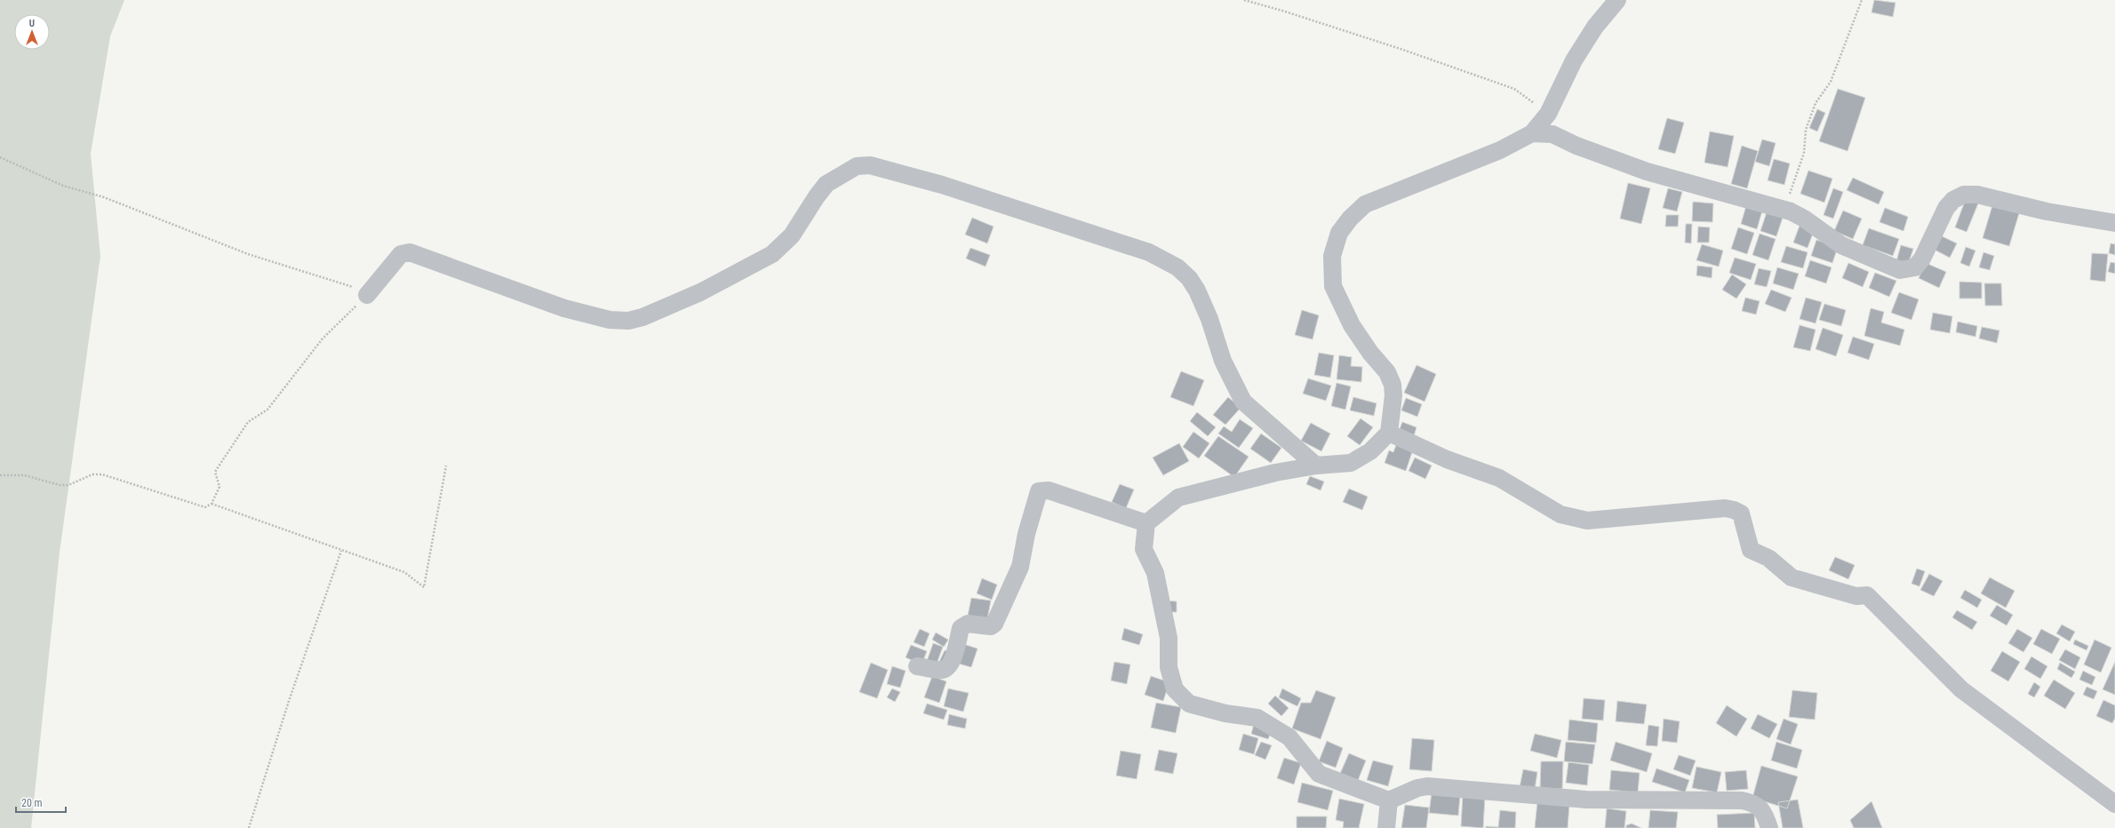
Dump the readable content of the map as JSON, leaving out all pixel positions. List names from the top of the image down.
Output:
{
  "scale_bar": "20 m",
  "north": "top"
}
